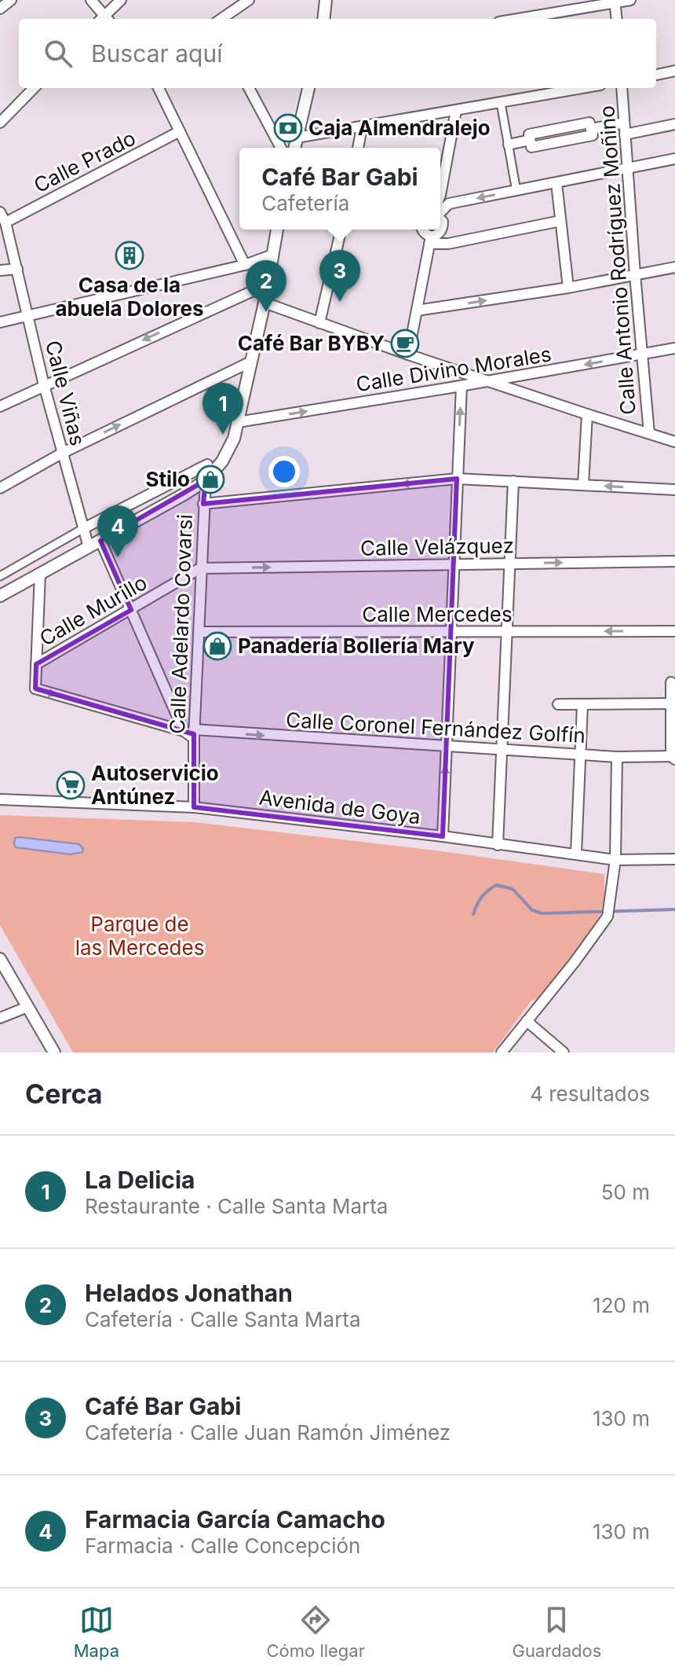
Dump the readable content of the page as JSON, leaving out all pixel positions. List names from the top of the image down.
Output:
{
  "streets": {
    "street": [
      "Calle Prado",
      "Calle Antonio Rodríguez Moñino",
      "Calle Divino Morales",
      "Calle Viñas",
      "Calle Velázquez",
      "Calle Murillo",
      "Calle Mercedes",
      "Calle Adelardo Covarsi",
      "Calle Coronel Fernández Golfín",
      "Avenida de Goya"
    ]
  },
  "crossings": [
    ["Calle Prado", "Calle Viñas"],
    ["Calle Antonio Rodríguez Moñino", "Calle Divino Morales"],
    ["Calle Velázquez", "Calle Murillo"],
    ["Calle Velázquez", "Calle Adelardo Covarsi"],
    ["Calle Murillo", "Calle Adelardo Covarsi"],
    ["Calle Mercedes", "Calle Adelardo Covarsi"],
    ["Calle Adelardo Covarsi", "Calle Coronel Fernández Golfín"],
    ["Calle Adelardo Covarsi", "Avenida de Goya"]
  ],
  "one_way": ["Calle Coronel Fernández Golfín"],
  "parks": ["Parque de las Mercedes"],
  "places": {
    "bank": ["Caja Almendralejo"],
    "building": ["Casa de la abuela Dolores"],
    "cafe": ["Café Bar BYBY"],
    "shop": ["Stilo", "Panadería Bollería Mary"],
    "supermarket": ["Autoservicio Antúnez"]
  },
  "page": {
    "search": "Buscar aquí",
    "popup": ["Café Bar Gabi", "Cafetería"],
    "pins": [
      "3",
      "2",
      "1",
      "4"
    ],
    "heading": ["Cerca", "4 resultados"],
    "list": [
      {
        "mark": "1",
        "name": "La Delicia",
        "note": "Restaurante · Calle Santa Marta",
        "value": "50 m"
      },
      {
        "mark": "2",
        "name": "Helados Jonathan",
        "note": "Cafetería · Calle Santa Marta",
        "value": "120 m"
      },
      {
        "mark": "3",
        "name": "Café Bar Gabi",
        "note": "Cafetería · Calle Juan Ramón Jiménez",
        "value": "130 m"
      },
      {
        "mark": "4",
        "name": "Farmacia García Camacho",
        "note": "Farmacia · Calle Concepción",
        "value": "130 m"
      }
    ],
    "nav": ["Mapa", "Cómo llegar", "Guardados"]
  }
}
